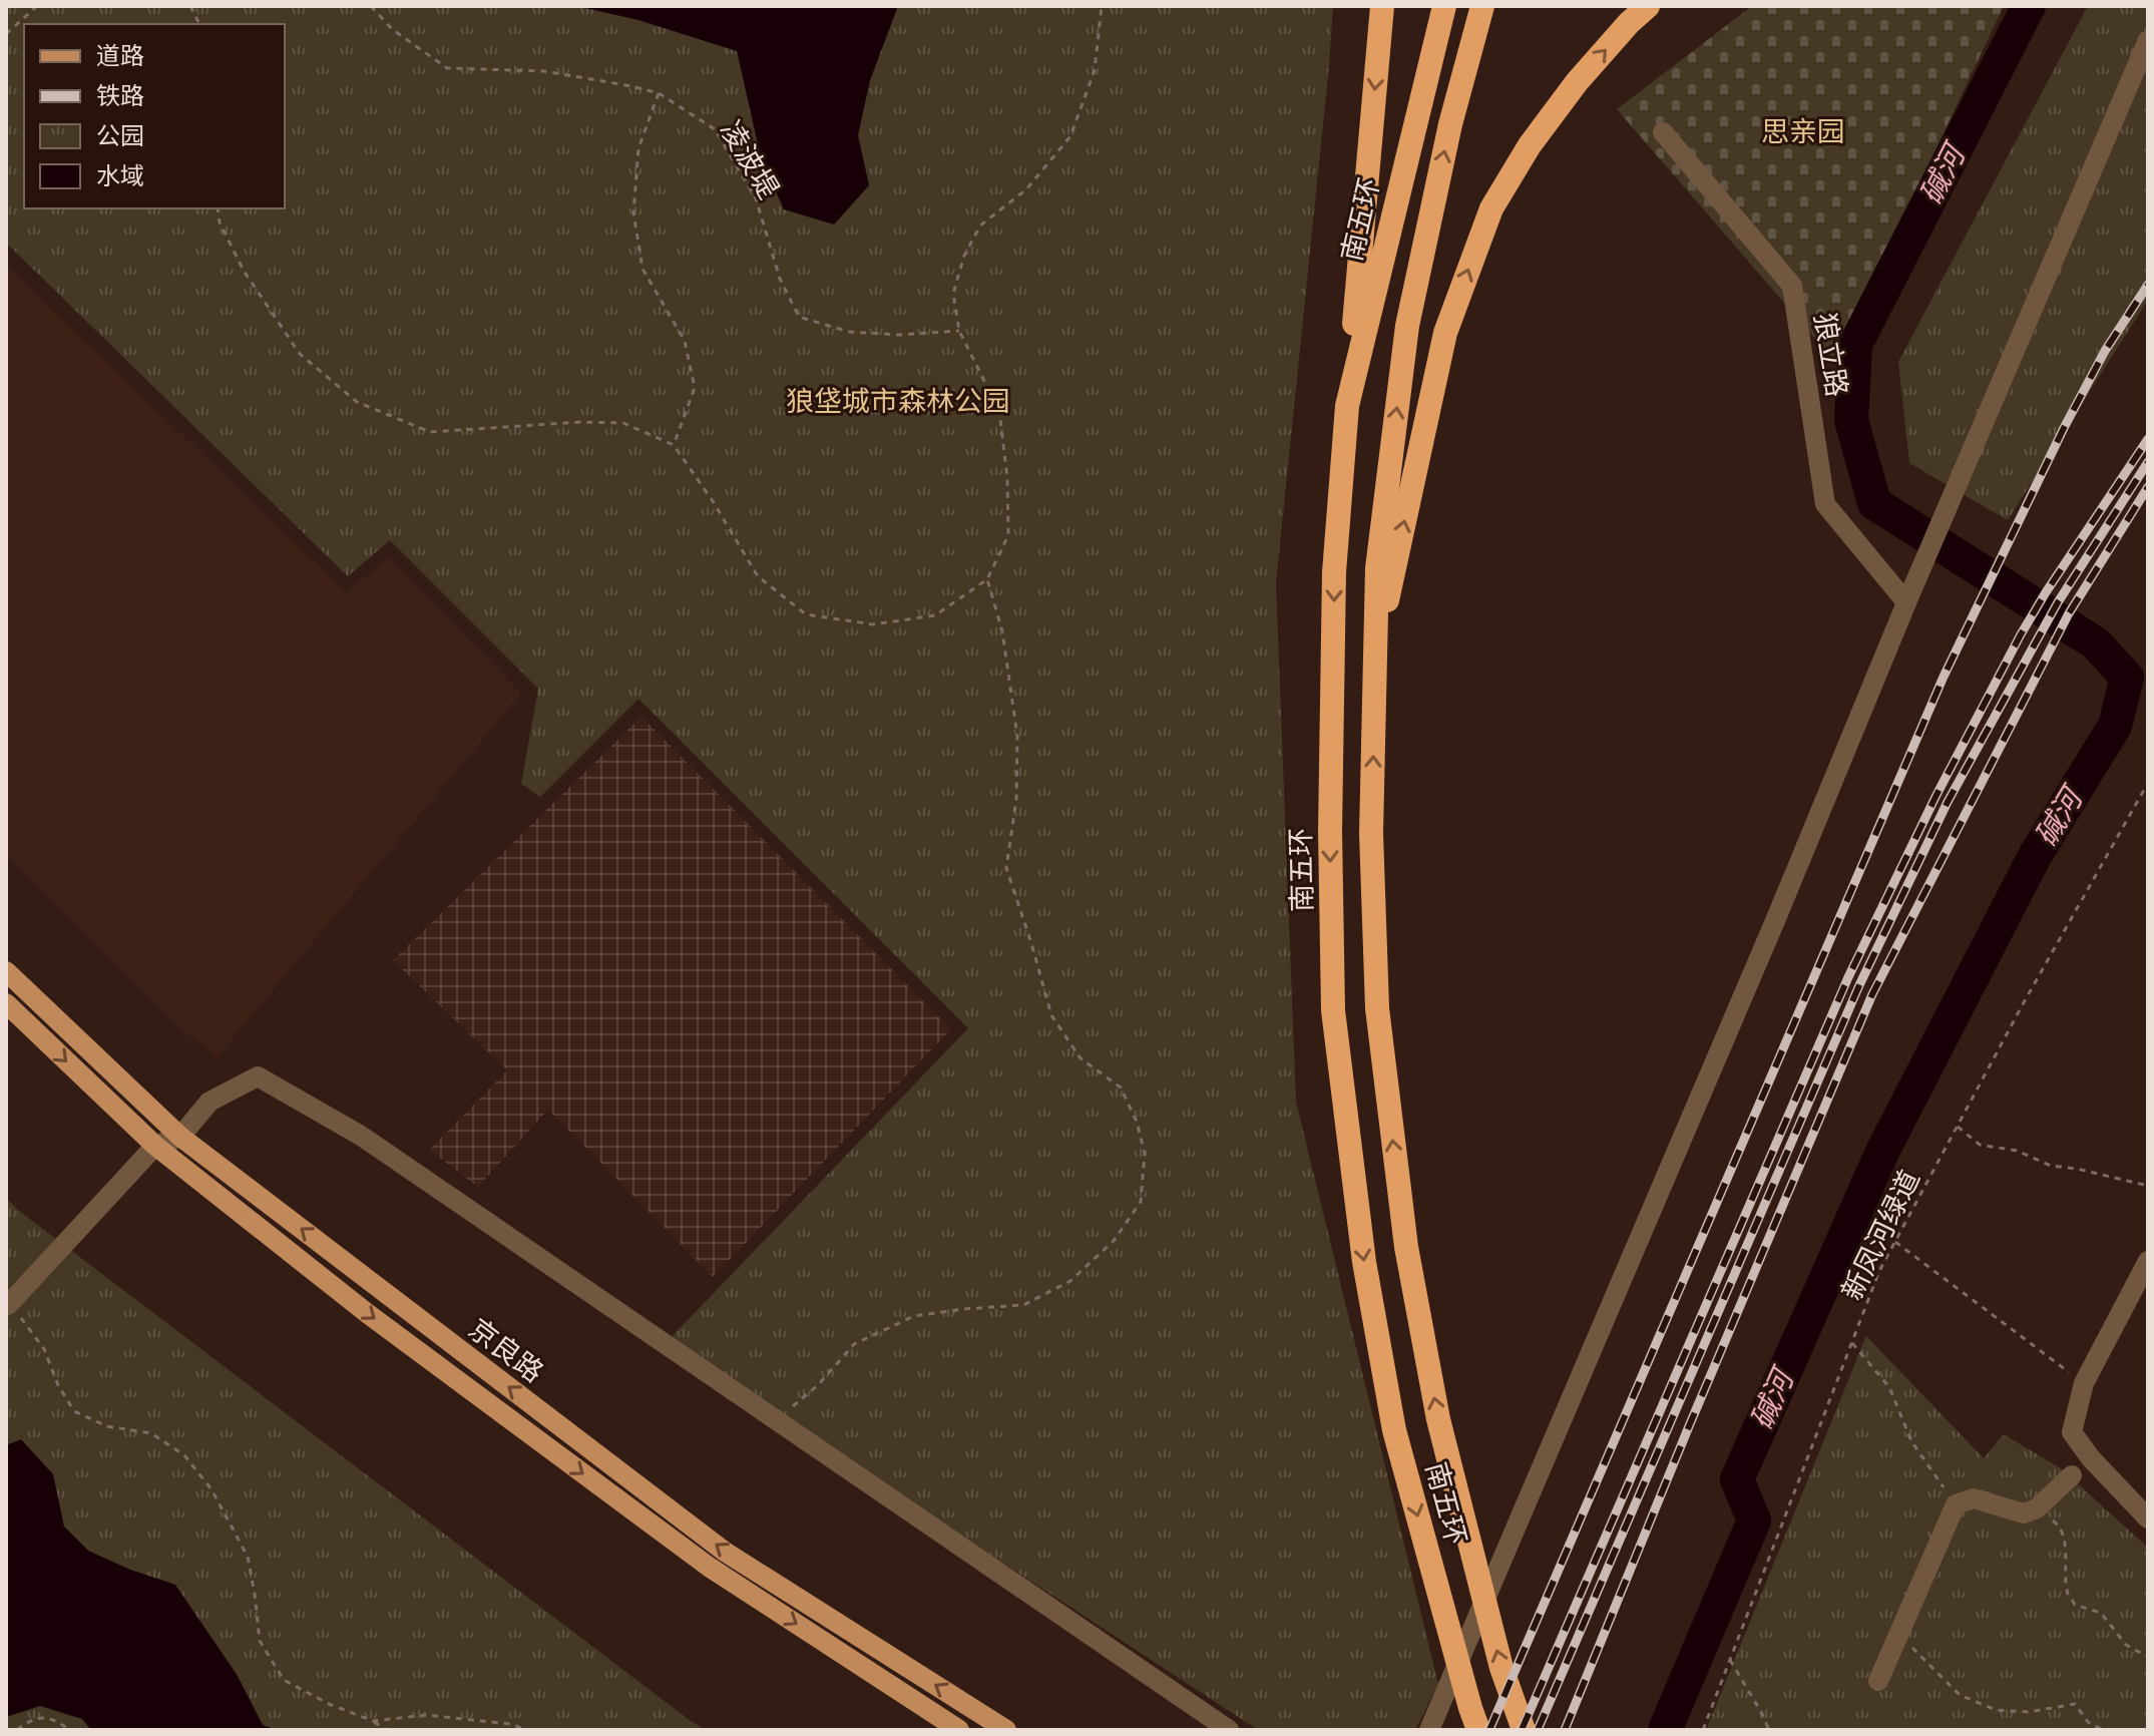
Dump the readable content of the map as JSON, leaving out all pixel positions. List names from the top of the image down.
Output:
{
  "streets": {
    "highway": ["南五环"],
    "main road": ["京良路"],
    "street": ["狼立路"],
    "path": ["凌波堤", "新凤河绿道"]
  },
  "water": ["碱河"],
  "parks": ["思亲园", "狼垡城市森林公园"],
  "legend": [
    "道路",
    "铁路",
    "公园",
    "水域"
  ]
}
